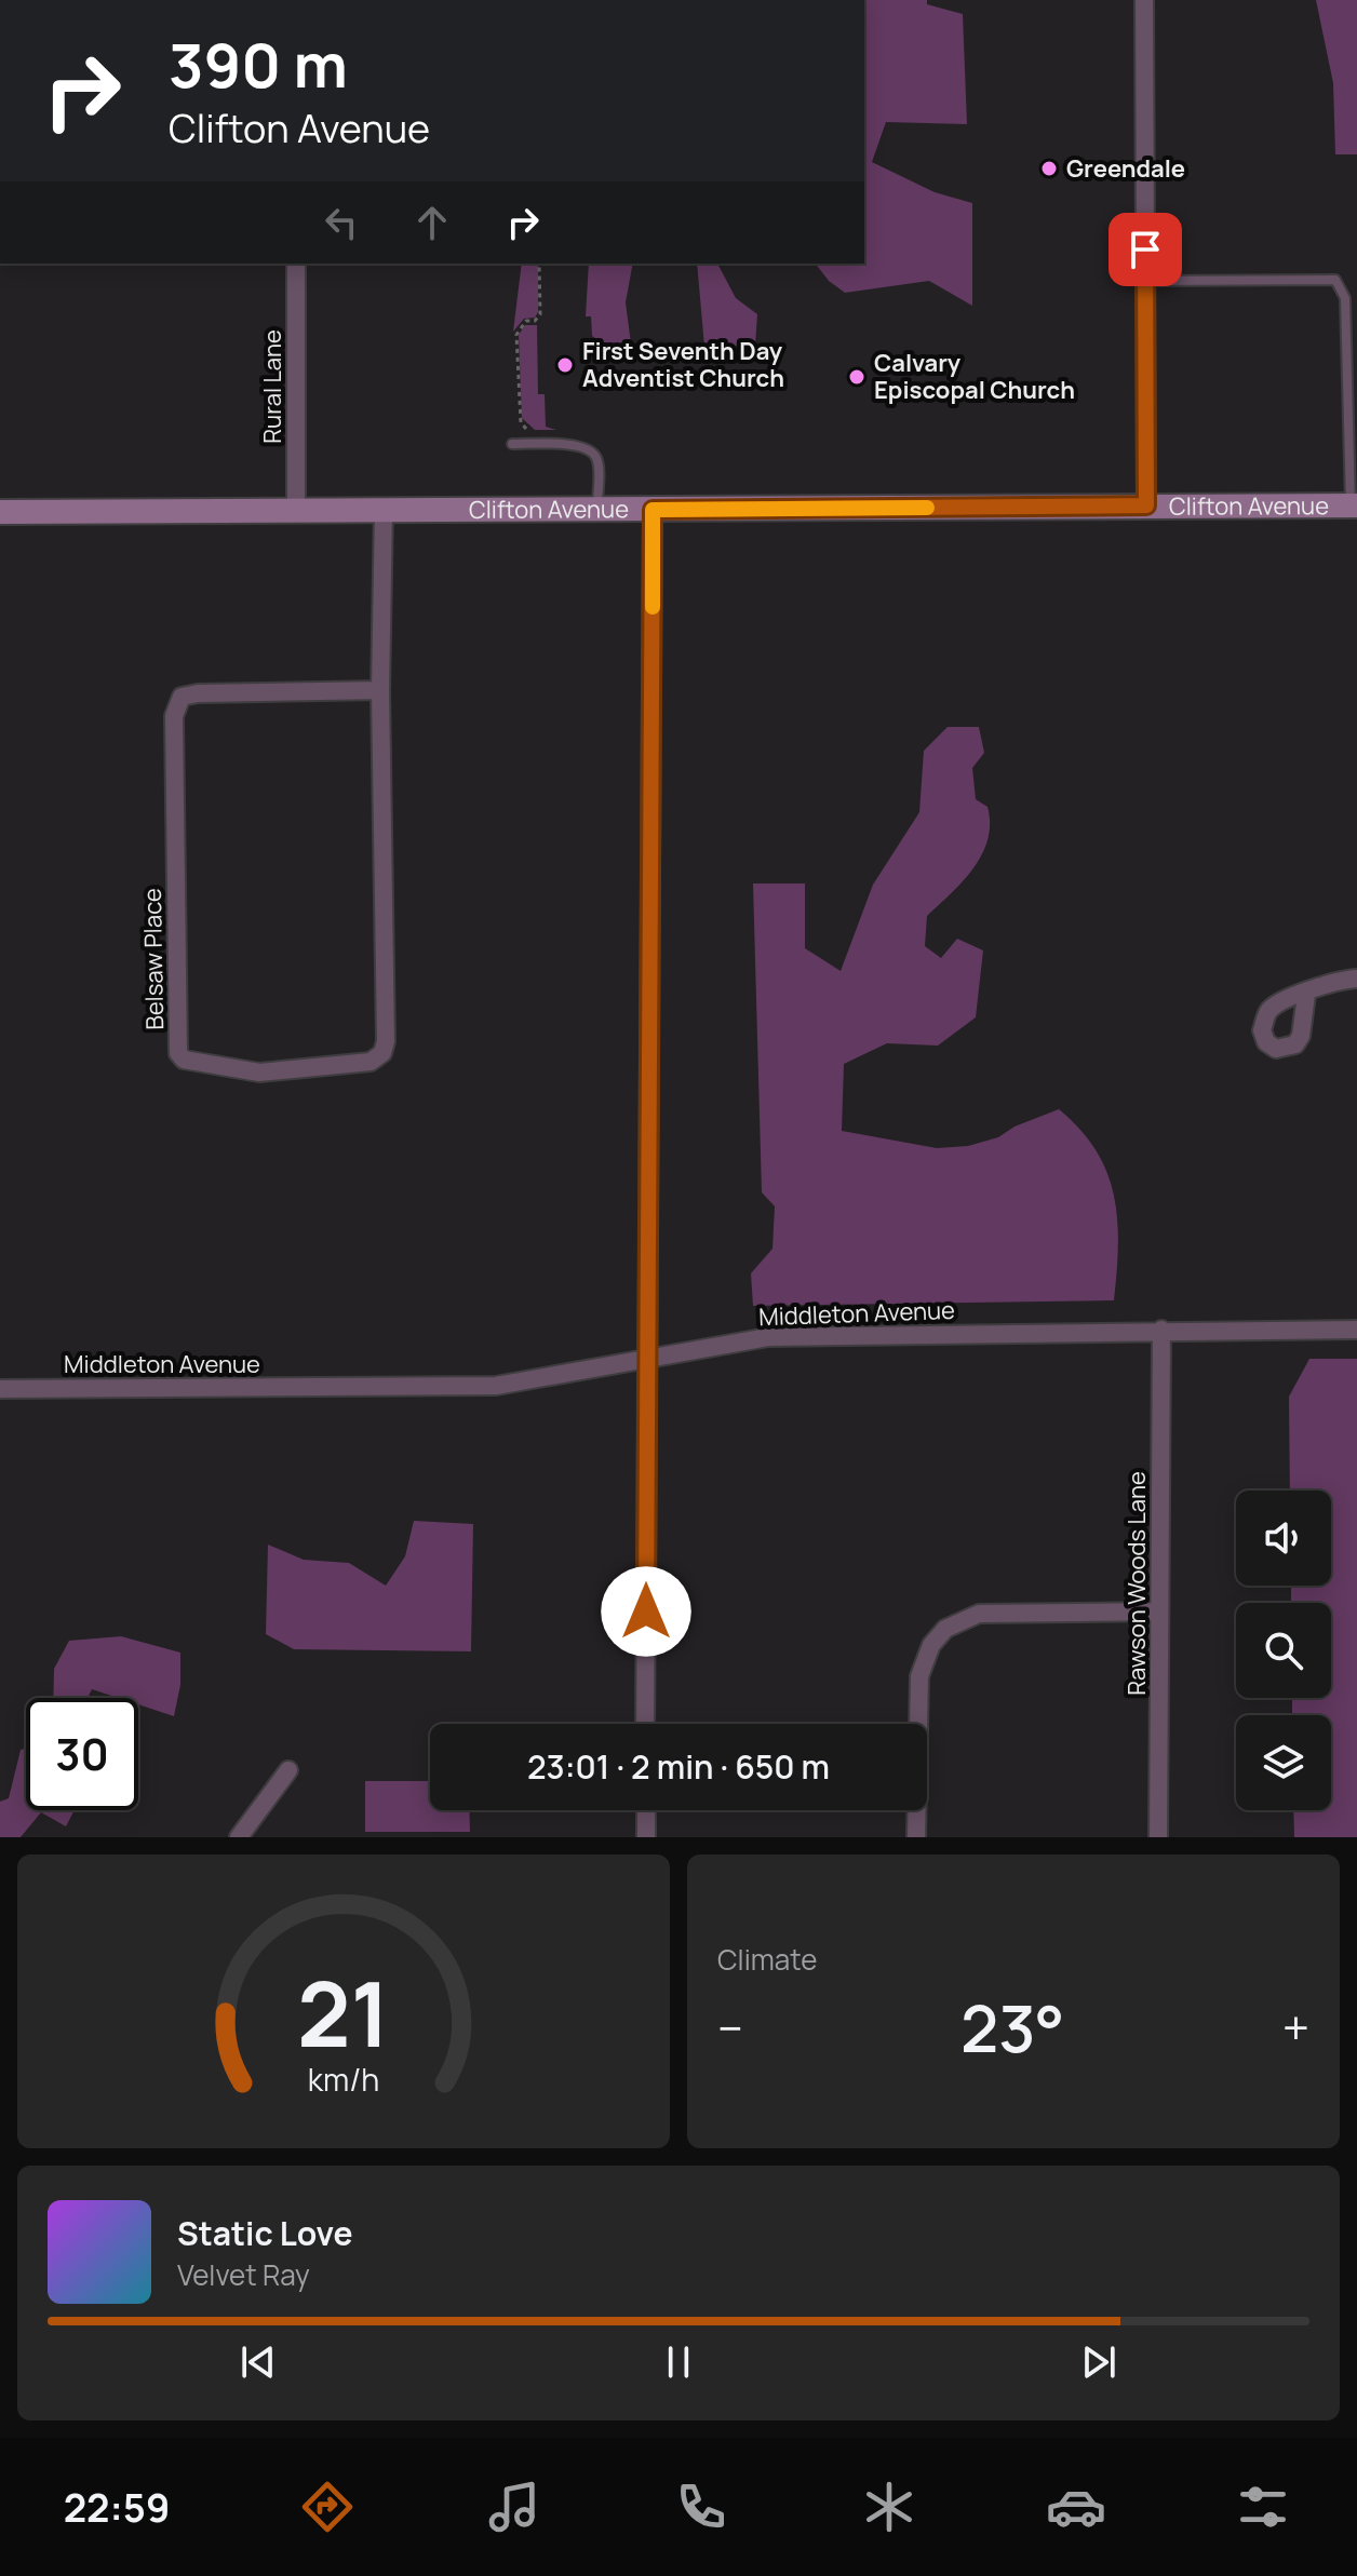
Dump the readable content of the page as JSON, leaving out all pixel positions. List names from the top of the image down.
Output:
{
  "streets": {
    "main road": ["Clifton Avenue"],
    "street": [
      "Rural Lane",
      "Belsaw Place",
      "Middleton Avenue",
      "Rawson Woods Lane"
    ]
  },
  "crossings": [
    ["Rural Lane", "Clifton Avenue"],
    ["Clifton Avenue", "Belsaw Place"],
    ["Middleton Avenue", "Rawson Woods Lane"]
  ],
  "places": ["Greendale", "First Seventh Day Adventist Church", "Calvary Episcopal Church"],
  "page": {
    "turn": ["390 m", "Clifton Avenue"],
    "limit": "30",
    "trip": "23:01 · 2 min · 650 m",
    "tile": "Climate",
    "heat": ["−", "23°", "+"],
    "song": ["Static Love", "Velvet Ray"],
    "tabs": "22:59",
    "gauge": ["21", "km/h"]
  }
}
